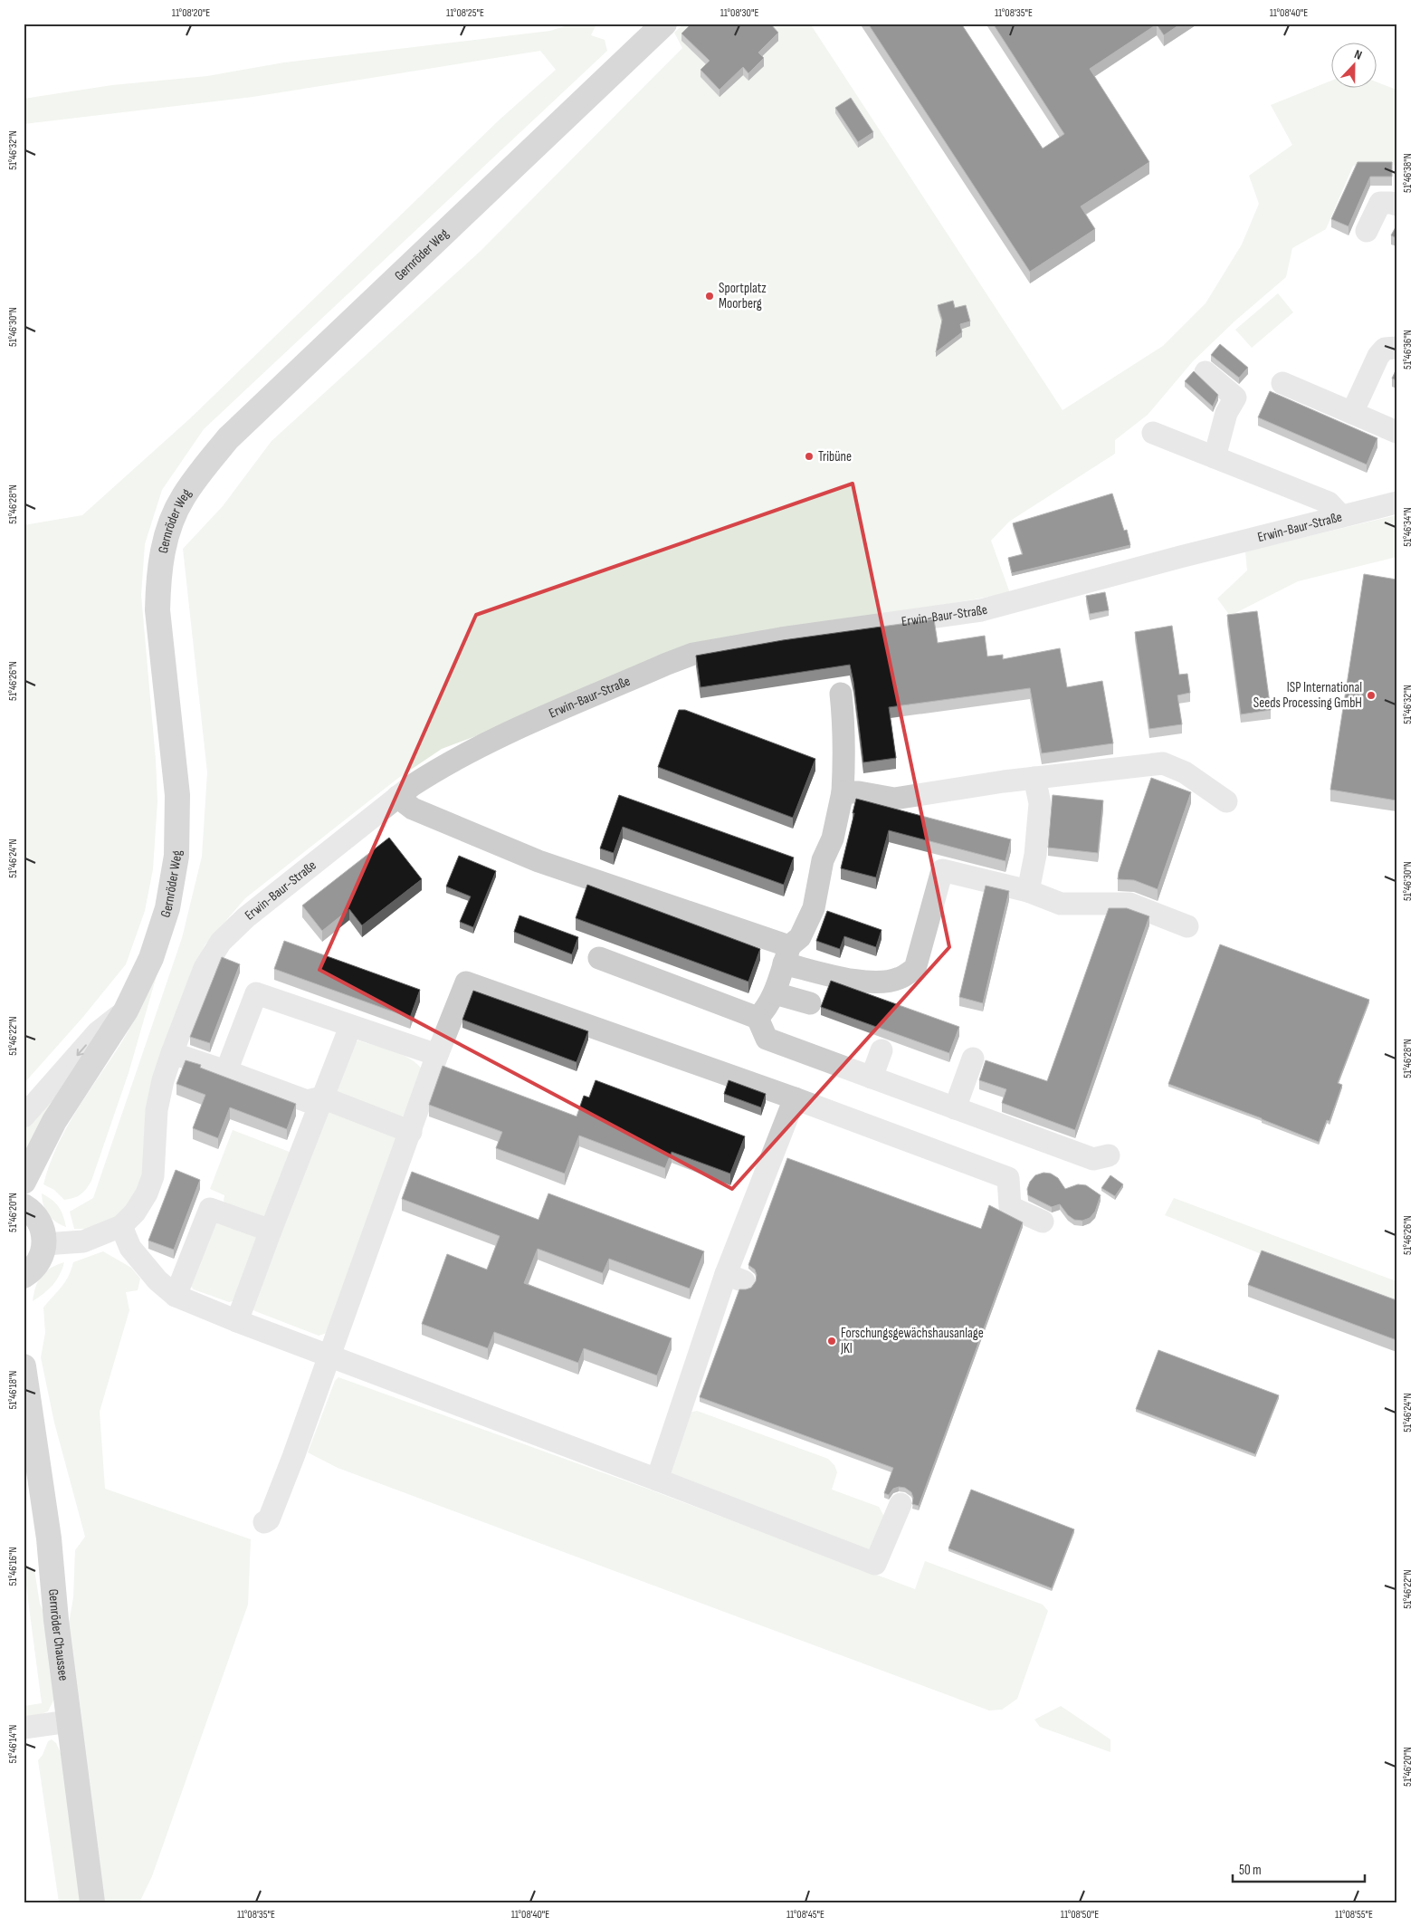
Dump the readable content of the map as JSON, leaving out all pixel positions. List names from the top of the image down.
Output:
{
  "streets": {
    "main road": ["Gernröder Weg", "Gernröder Chaussee"],
    "street": ["Erwin-Baur-Straße"]
  },
  "places": [
    "Sportplatz Moorberg",
    "Tribüne",
    "ISP International Seeds Processing GmbH",
    "Forschungsgewächshausanlage JKI"
  ],
  "scale_bar": "50 m",
  "north": "top",
  "coordinates": [
    "11°08'20\"E",
    "11°08'25\"E",
    "11°08'30\"E",
    "11°08'35\"E",
    "11°08'40\"E",
    "51°46'32\"N",
    "51°46'38\"N",
    "51°46'30\"N",
    "51°46'36\"N",
    "51°46'28\"N",
    "51°46'34\"N",
    "51°46'26\"N",
    "51°46'24\"N",
    "51°46'22\"N",
    "51°46'20\"N",
    "51°46'18\"N",
    "51°46'16\"N",
    "51°46'14\"N",
    "11°08'45\"E",
    "11°08'50\"E",
    "11°08'55\"E"
  ]
}
